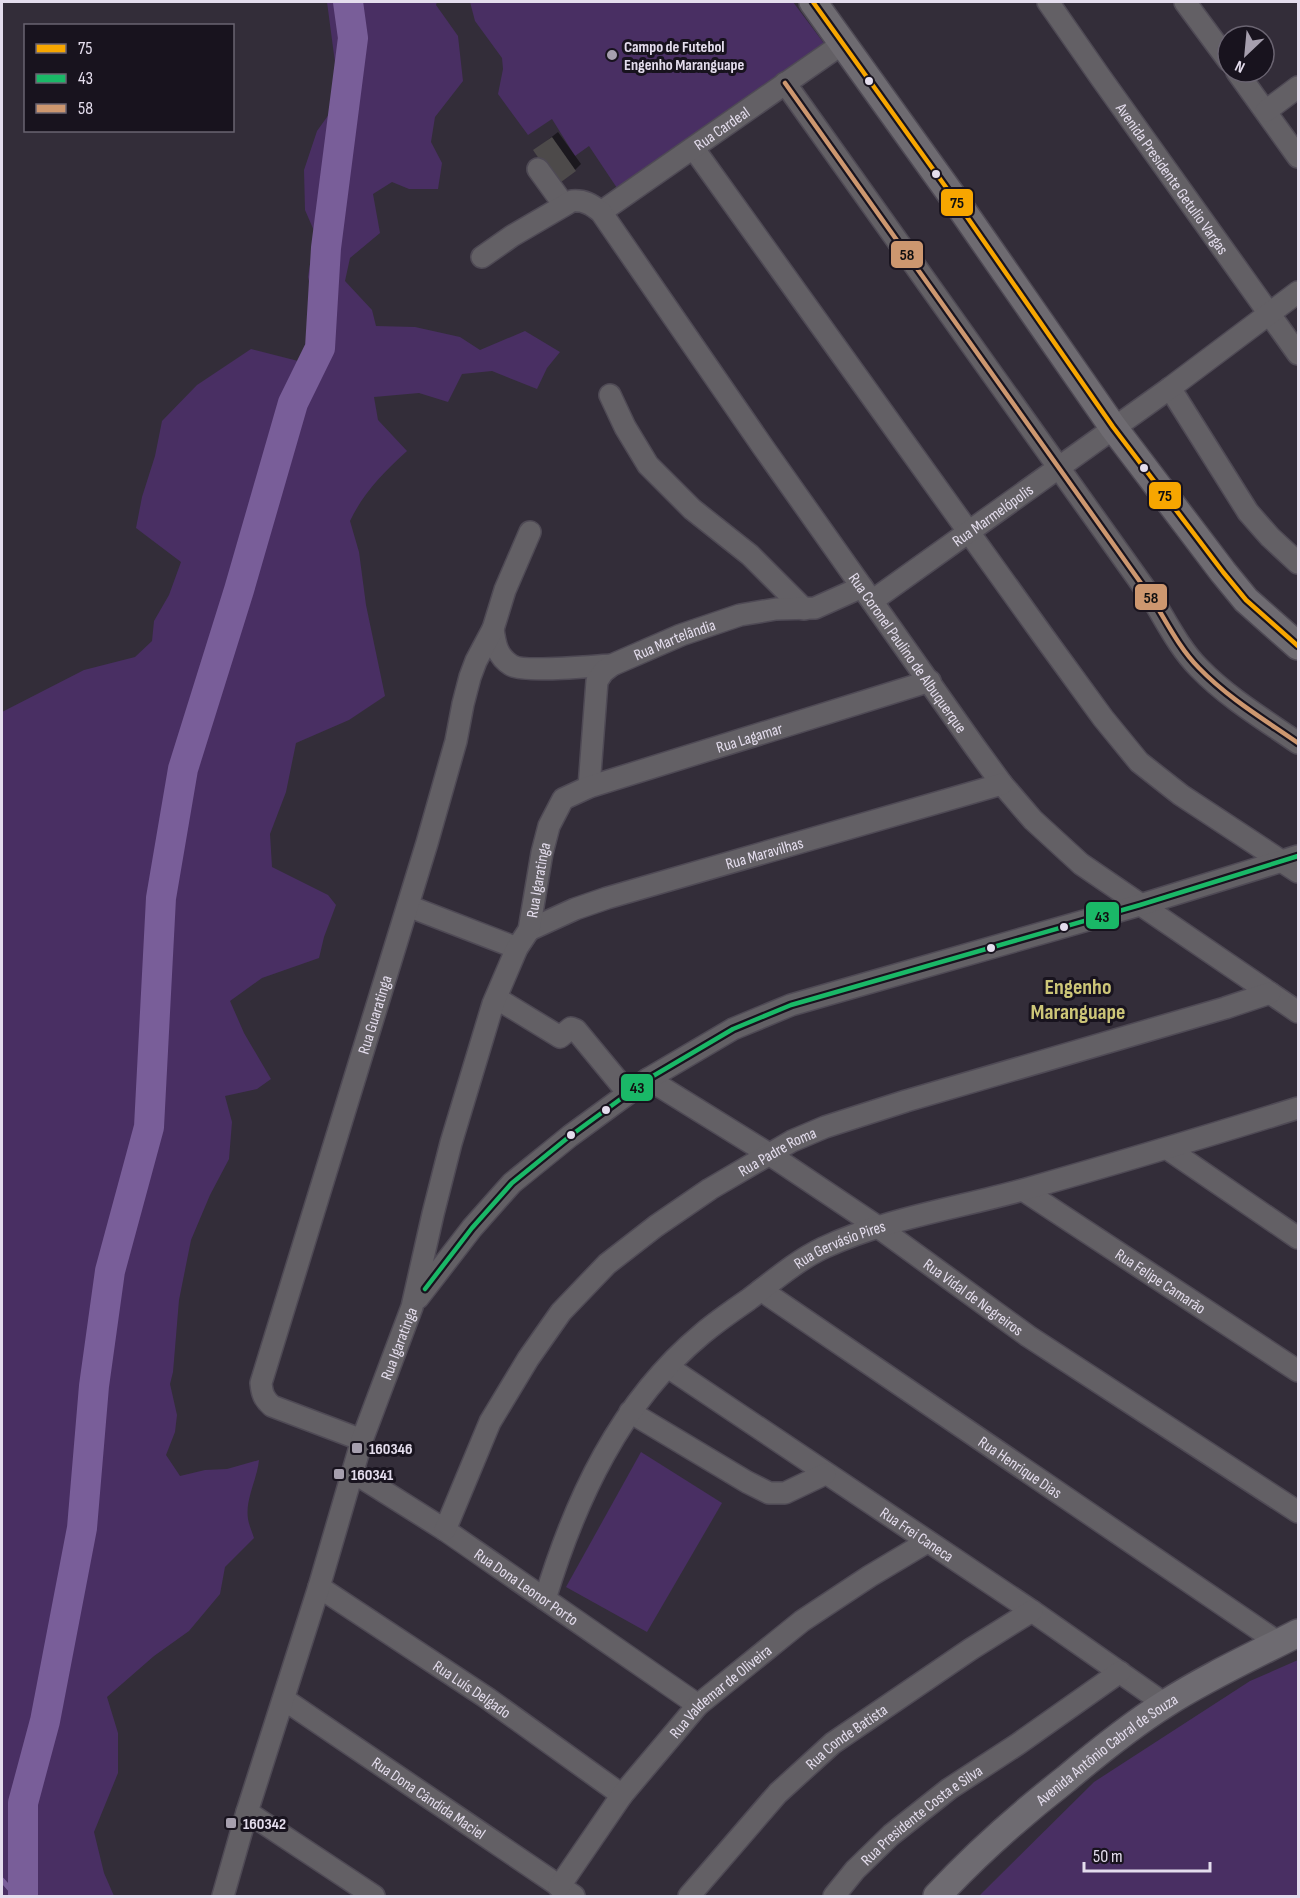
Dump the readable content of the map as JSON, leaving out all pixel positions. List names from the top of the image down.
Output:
{
  "streets": {
    "main road": ["Avenida Antônio Cabral de Souza"],
    "street": [
      "Rua Cardeal",
      "Avenida Presidente Getulio Vargas",
      "Rua Marmelópolis",
      "Rua Martelândia",
      "Rua Coronel Paulino de Albuquerque",
      "Rua Lagamar",
      "Rua Maravilhas",
      "Rua Igaratinga",
      "Rua Guaratinga",
      "Rua Padre Roma",
      "Rua Gervásio Pires",
      "Rua Felipe Camarão",
      "Rua Vidal de Negreiros",
      "Rua Henrique Dias",
      "Rua Frei Caneca",
      "Rua Dona Leonor Porto",
      "Rua Luís Delgado",
      "Rua Valdemar de Oliveira",
      "Rua Conde Batista",
      "Rua Dona Cândida Maciel",
      "Rua Presidente Costa e Silva"
    ]
  },
  "crossings": [
    ["Rua Cardeal", "Rua Coronel Paulino de Albuquerque"],
    ["Avenida Presidente Getulio Vargas", "Rua Marmelópolis"],
    ["Rua Marmelópolis", "Rua Martelândia"],
    ["Rua Marmelópolis", "Rua Coronel Paulino de Albuquerque"],
    ["Rua Martelândia", "Rua Coronel Paulino de Albuquerque"],
    ["Rua Coronel Paulino de Albuquerque", "Rua Lagamar"],
    ["Rua Coronel Paulino de Albuquerque", "Rua Maravilhas"],
    ["Rua Coronel Paulino de Albuquerque", "Rua Padre Roma"],
    ["Rua Lagamar", "Rua Igaratinga"],
    ["Rua Maravilhas", "Rua Igaratinga"],
    ["Rua Igaratinga", "Rua Guaratinga"],
    ["Rua Igaratinga", "Rua Dona Leonor Porto"],
    ["Rua Igaratinga", "Rua Luís Delgado"],
    ["Rua Igaratinga", "Rua Dona Cândida Maciel"],
    ["Rua Padre Roma", "Rua Vidal de Negreiros"],
    ["Rua Padre Roma", "Rua Dona Leonor Porto"],
    ["Rua Gervásio Pires", "Rua Felipe Camarão"],
    ["Rua Gervásio Pires", "Rua Vidal de Negreiros"],
    ["Rua Gervásio Pires", "Rua Henrique Dias"],
    ["Rua Gervásio Pires", "Rua Frei Caneca"],
    ["Rua Gervásio Pires", "Rua Dona Leonor Porto"],
    ["Rua Henrique Dias", "Avenida Antônio Cabral de Souza"],
    ["Rua Frei Caneca", "Rua Valdemar de Oliveira"],
    ["Rua Frei Caneca", "Rua Conde Batista"],
    ["Rua Frei Caneca", "Avenida Antônio Cabral de Souza"],
    ["Rua Frei Caneca", "Rua Presidente Costa e Silva"],
    ["Rua Dona Leonor Porto", "Rua Valdemar de Oliveira"],
    ["Rua Luís Delgado", "Rua Valdemar de Oliveira"],
    ["Rua Valdemar de Oliveira", "Rua Dona Cândida Maciel"]
  ],
  "districts": ["Engenho Maranguape"],
  "places": {
    "other": ["Campo de Futebol Engenho Maranguape"],
    "transit": ["160346", "160341", "160342"]
  },
  "lines": ["transit line 75", "transit line 58", "transit line 43"],
  "legend": ["75", "43", "58"],
  "scale_bar": "50 m",
  "north": "bottom left"
}
